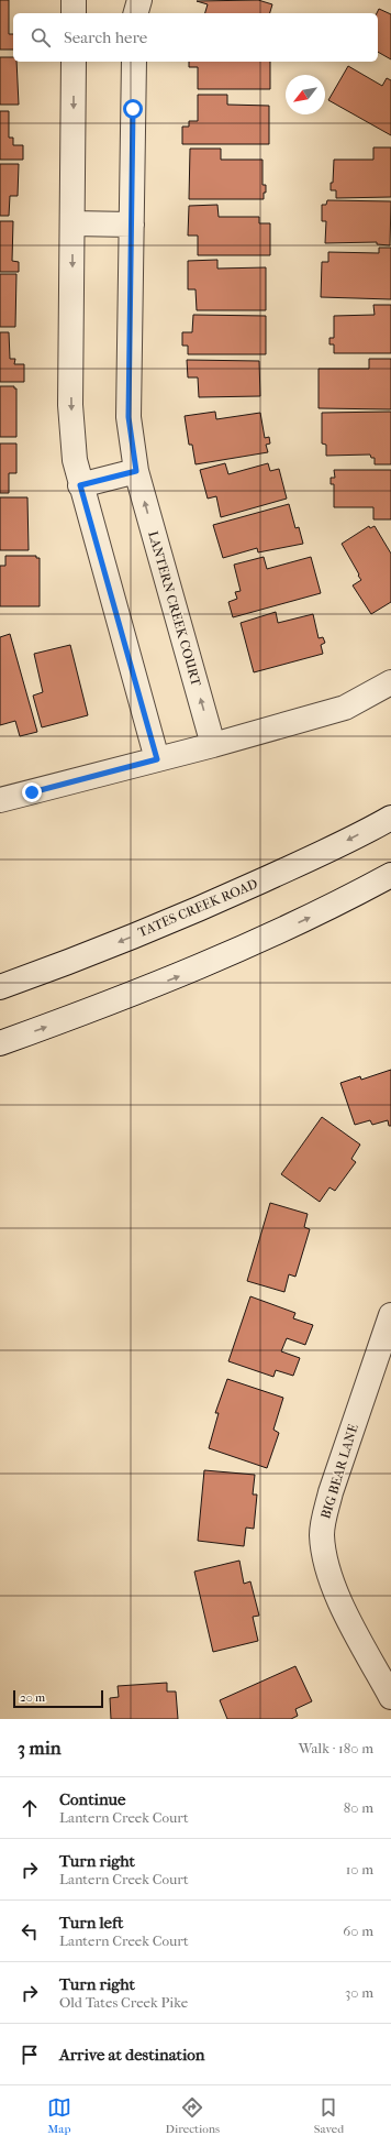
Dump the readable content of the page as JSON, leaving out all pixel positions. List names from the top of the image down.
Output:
{
  "streets": {
    "street": ["LANTERN CREEK COURT", "TATES CREEK ROAD", "BIG BEAR LANE"]
  },
  "scale_bar": "20 m",
  "north": "bottom left",
  "page": {
    "search": "Search here",
    "scale": "20 m",
    "heading": ["3 min", "Walk · 180 m"],
    "list": [
      ["Continue", "Lantern Creek Court", "80 m"],
      ["Turn right", "Lantern Creek Court", "10 m"],
      ["Turn left", "Lantern Creek Court", "60 m"],
      ["Turn right", "Old Tates Creek Pike", "30 m"],
      "Arrive at destination"
    ],
    "nav": ["Map", "Directions", "Saved"]
  }
}
